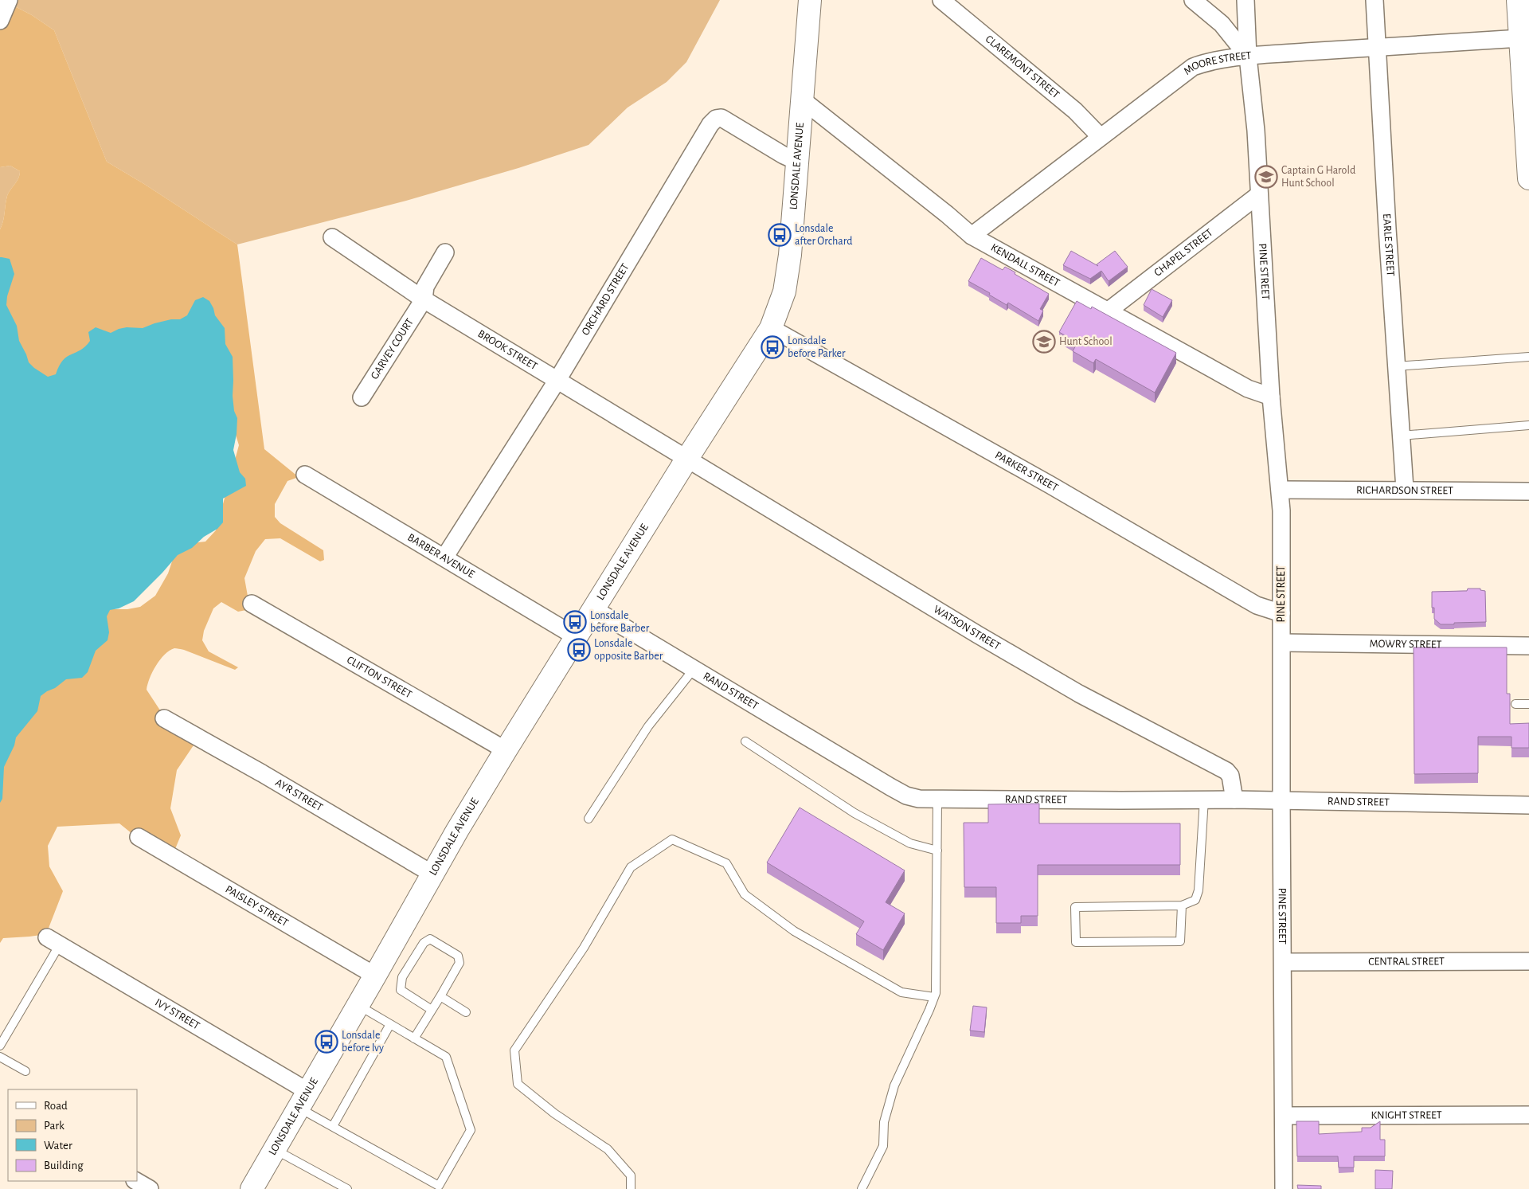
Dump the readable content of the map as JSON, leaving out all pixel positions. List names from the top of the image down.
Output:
{
  "streets": {
    "main road": ["LONSDALE AVENUE"],
    "street": [
      "MOORE STREET",
      "CLAREMONT STREET",
      "EARLE STREET",
      "CHAPEL STREET",
      "KENDALL STREET",
      "PINE STREET",
      "ORCHARD STREET",
      "GARVEY COURT",
      "BROOK STREET",
      "PARKER STREET",
      "RICHARDSON STREET",
      "BARBER AVENUE",
      "WATSON STREET",
      "MOWRY STREET",
      "CLIFTON STREET",
      "RAND STREET",
      "AYR STREET",
      "PAISLEY STREET",
      "CENTRAL STREET",
      "IVY STREET",
      "KNIGHT STREET"
    ]
  },
  "crossings": [
    ["MOORE STREET", "CLAREMONT STREET"],
    ["MOORE STREET", "EARLE STREET"],
    ["MOORE STREET", "KENDALL STREET"],
    ["MOORE STREET", "PINE STREET"],
    ["LONSDALE AVENUE", "KENDALL STREET"],
    ["LONSDALE AVENUE", "ORCHARD STREET"],
    ["LONSDALE AVENUE", "BROOK STREET"],
    ["LONSDALE AVENUE", "PARKER STREET"],
    ["LONSDALE AVENUE", "BARBER AVENUE"],
    ["LONSDALE AVENUE", "WATSON STREET"],
    ["LONSDALE AVENUE", "CLIFTON STREET"],
    ["LONSDALE AVENUE", "RAND STREET"],
    ["LONSDALE AVENUE", "AYR STREET"],
    ["LONSDALE AVENUE", "PAISLEY STREET"],
    ["LONSDALE AVENUE", "IVY STREET"],
    ["EARLE STREET", "RICHARDSON STREET"],
    ["CHAPEL STREET", "KENDALL STREET"],
    ["CHAPEL STREET", "PINE STREET"],
    ["KENDALL STREET", "PINE STREET"],
    ["PINE STREET", "PARKER STREET"],
    ["PINE STREET", "RICHARDSON STREET"],
    ["PINE STREET", "MOWRY STREET"],
    ["PINE STREET", "RAND STREET"],
    ["PINE STREET", "CENTRAL STREET"],
    ["PINE STREET", "KNIGHT STREET"],
    ["ORCHARD STREET", "BROOK STREET"],
    ["ORCHARD STREET", "BARBER AVENUE"],
    ["GARVEY COURT", "BROOK STREET"],
    ["BROOK STREET", "WATSON STREET"],
    ["WATSON STREET", "RAND STREET"]
  ],
  "places": {
    "school or university": ["Captain G Harold Hunt School", "Hunt School"],
    "bus stop": [
      "Lonsdale after Orchard",
      "Lonsdale before Parker",
      "Lonsdale before Barber",
      "Lonsdale opposite Barber",
      "Lonsdale before Ivy"
    ]
  },
  "legend": [
    "Road",
    "Park",
    "Water",
    "Building"
  ]
}
